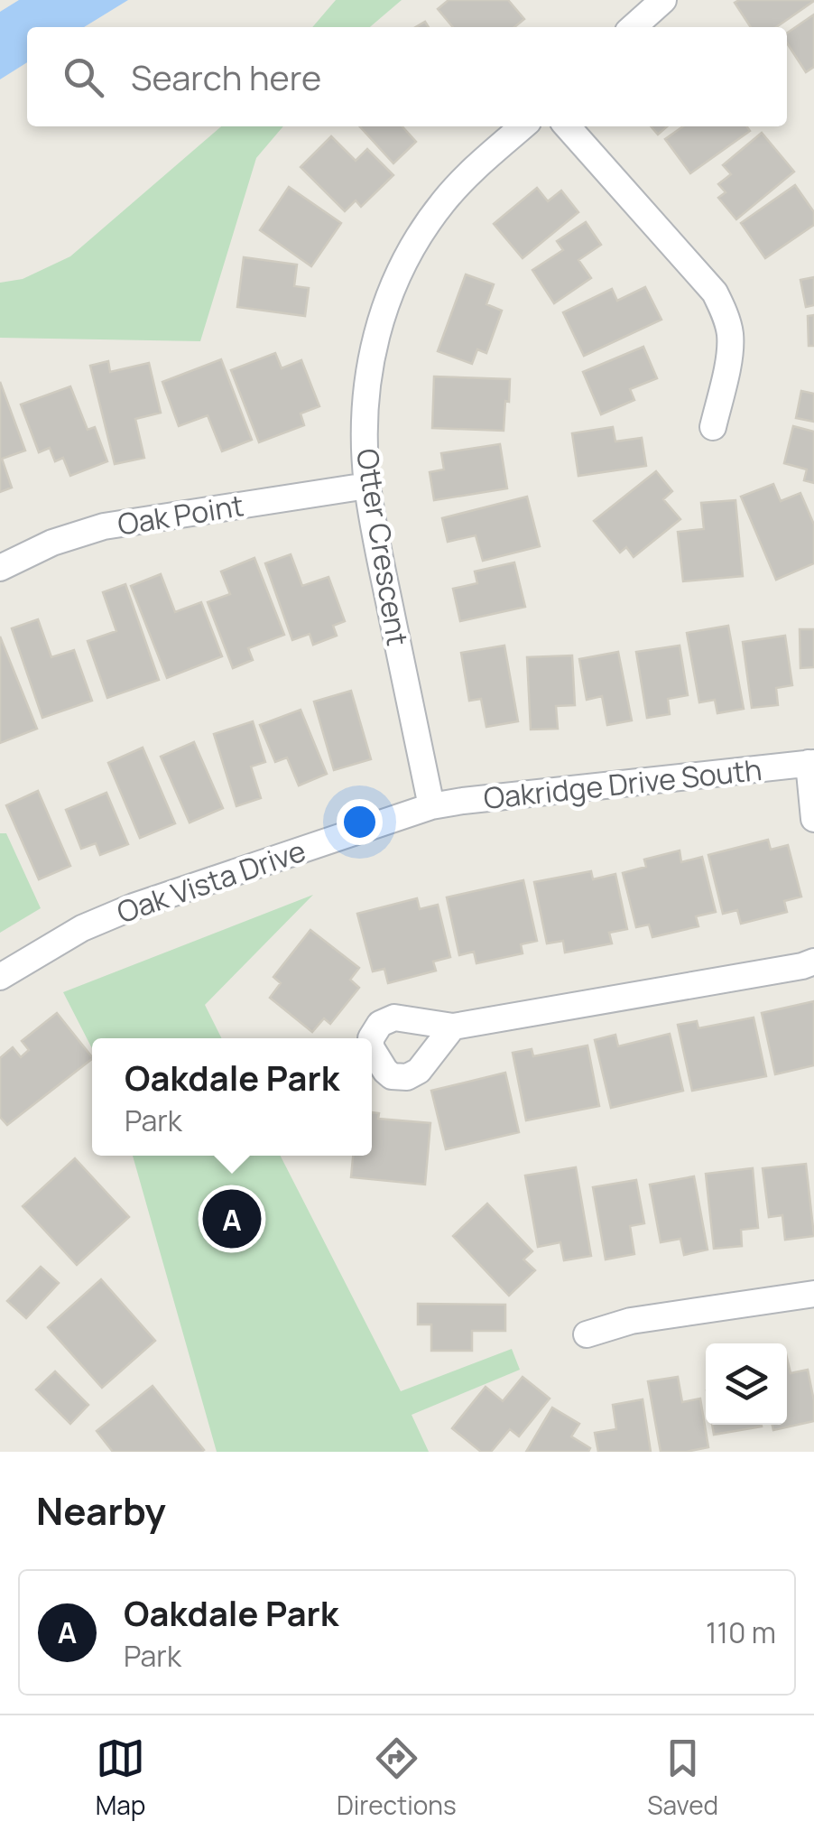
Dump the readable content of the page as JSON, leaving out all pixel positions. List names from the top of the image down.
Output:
{
  "streets": {
    "street": [
      "Oak Point",
      "Otter Crescent",
      "Oakridge Drive South",
      "Oak Vista Drive"
    ]
  },
  "crossings": [
    ["Oak Point", "Otter Crescent"],
    ["Otter Crescent", "Oakridge Drive South"],
    ["Otter Crescent", "Oak Vista Drive"],
    ["Oakridge Drive South", "Oak Vista Drive"]
  ],
  "page": {
    "search": "Search here",
    "popup": ["Oakdale Park", "Park"],
    "pins": "A",
    "heading": "Nearby",
    "list": [
      {
        "mark": "A",
        "name": "Oakdale Park",
        "note": "Park",
        "value": "110 m"
      }
    ],
    "nav": ["Map", "Directions", "Saved"]
  }
}
